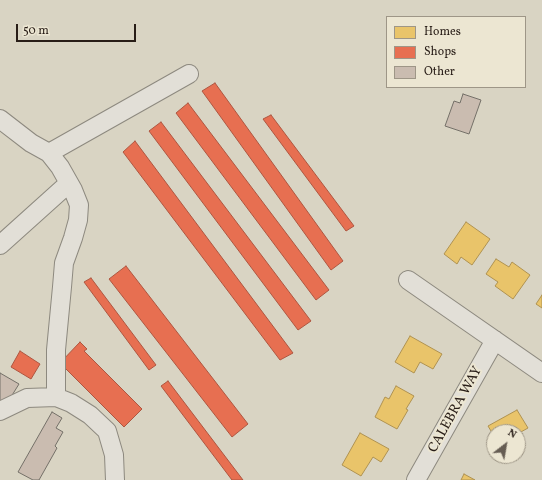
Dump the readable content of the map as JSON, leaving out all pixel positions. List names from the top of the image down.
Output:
{
  "streets": {
    "street": ["CALEBRA WAY"]
  },
  "legend": ["Homes", "Shops", "Other"],
  "scale_bar": "50 m",
  "north": "top right"
}
